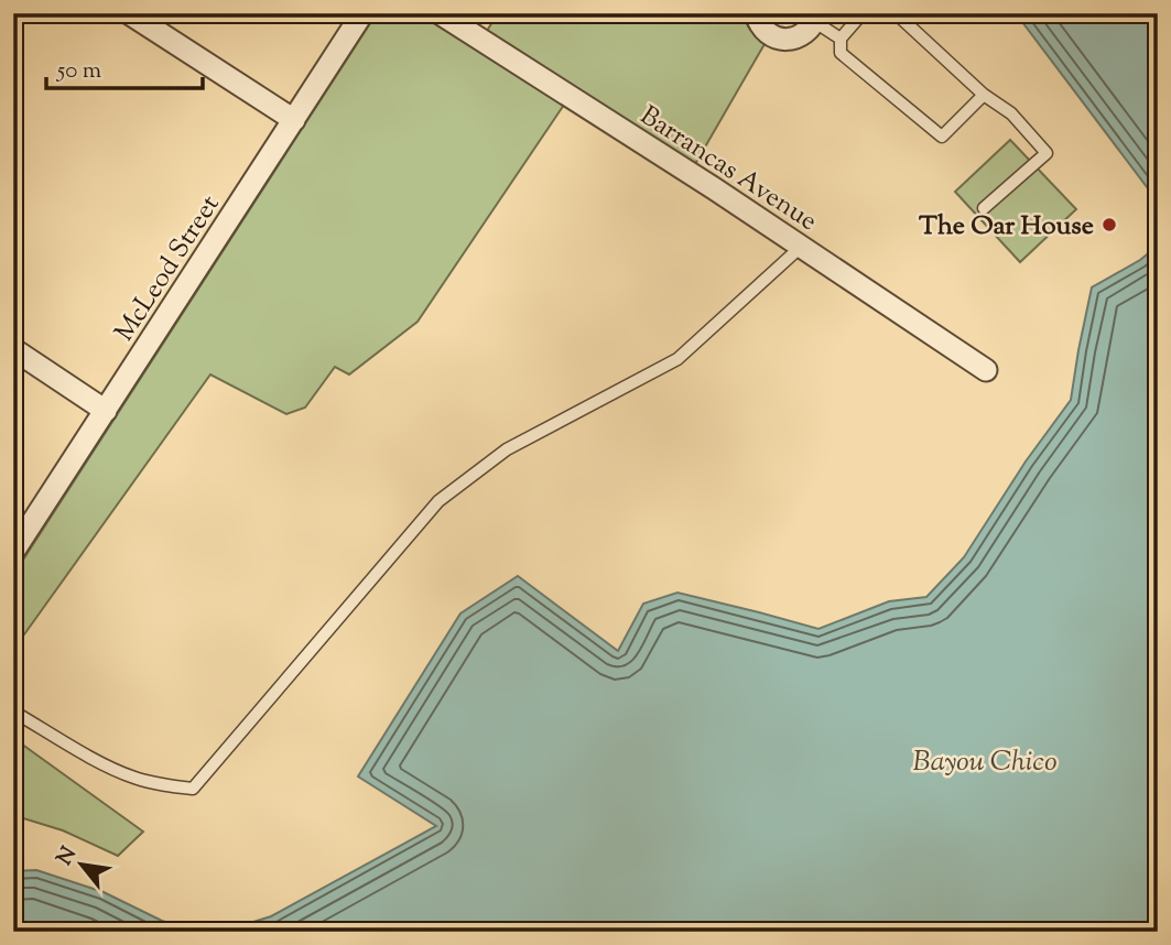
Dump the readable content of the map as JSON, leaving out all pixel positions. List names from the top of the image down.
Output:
{
  "streets": {
    "street": ["Barrancas Avenue", "McLeod Street"]
  },
  "water": ["Bayou Chico"],
  "places": ["The Oar House"],
  "scale_bar": "50 m",
  "north": "top left"
}
